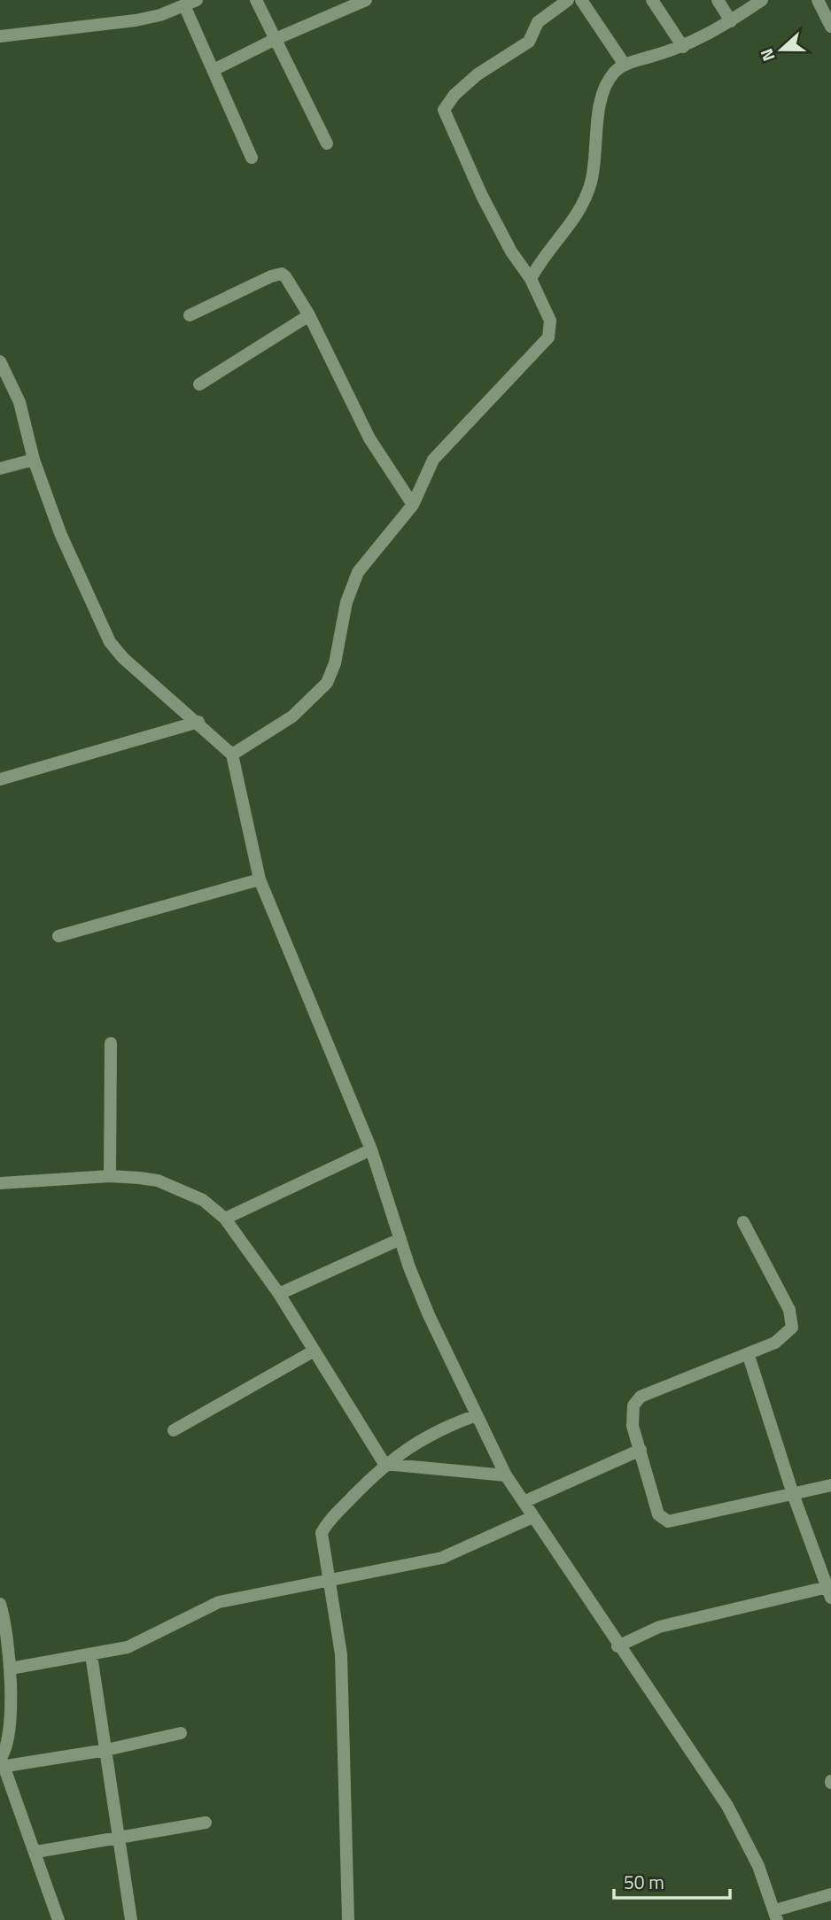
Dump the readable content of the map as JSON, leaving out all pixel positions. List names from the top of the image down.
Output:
{
  "scale_bar": "50 m",
  "north": "left"
}
